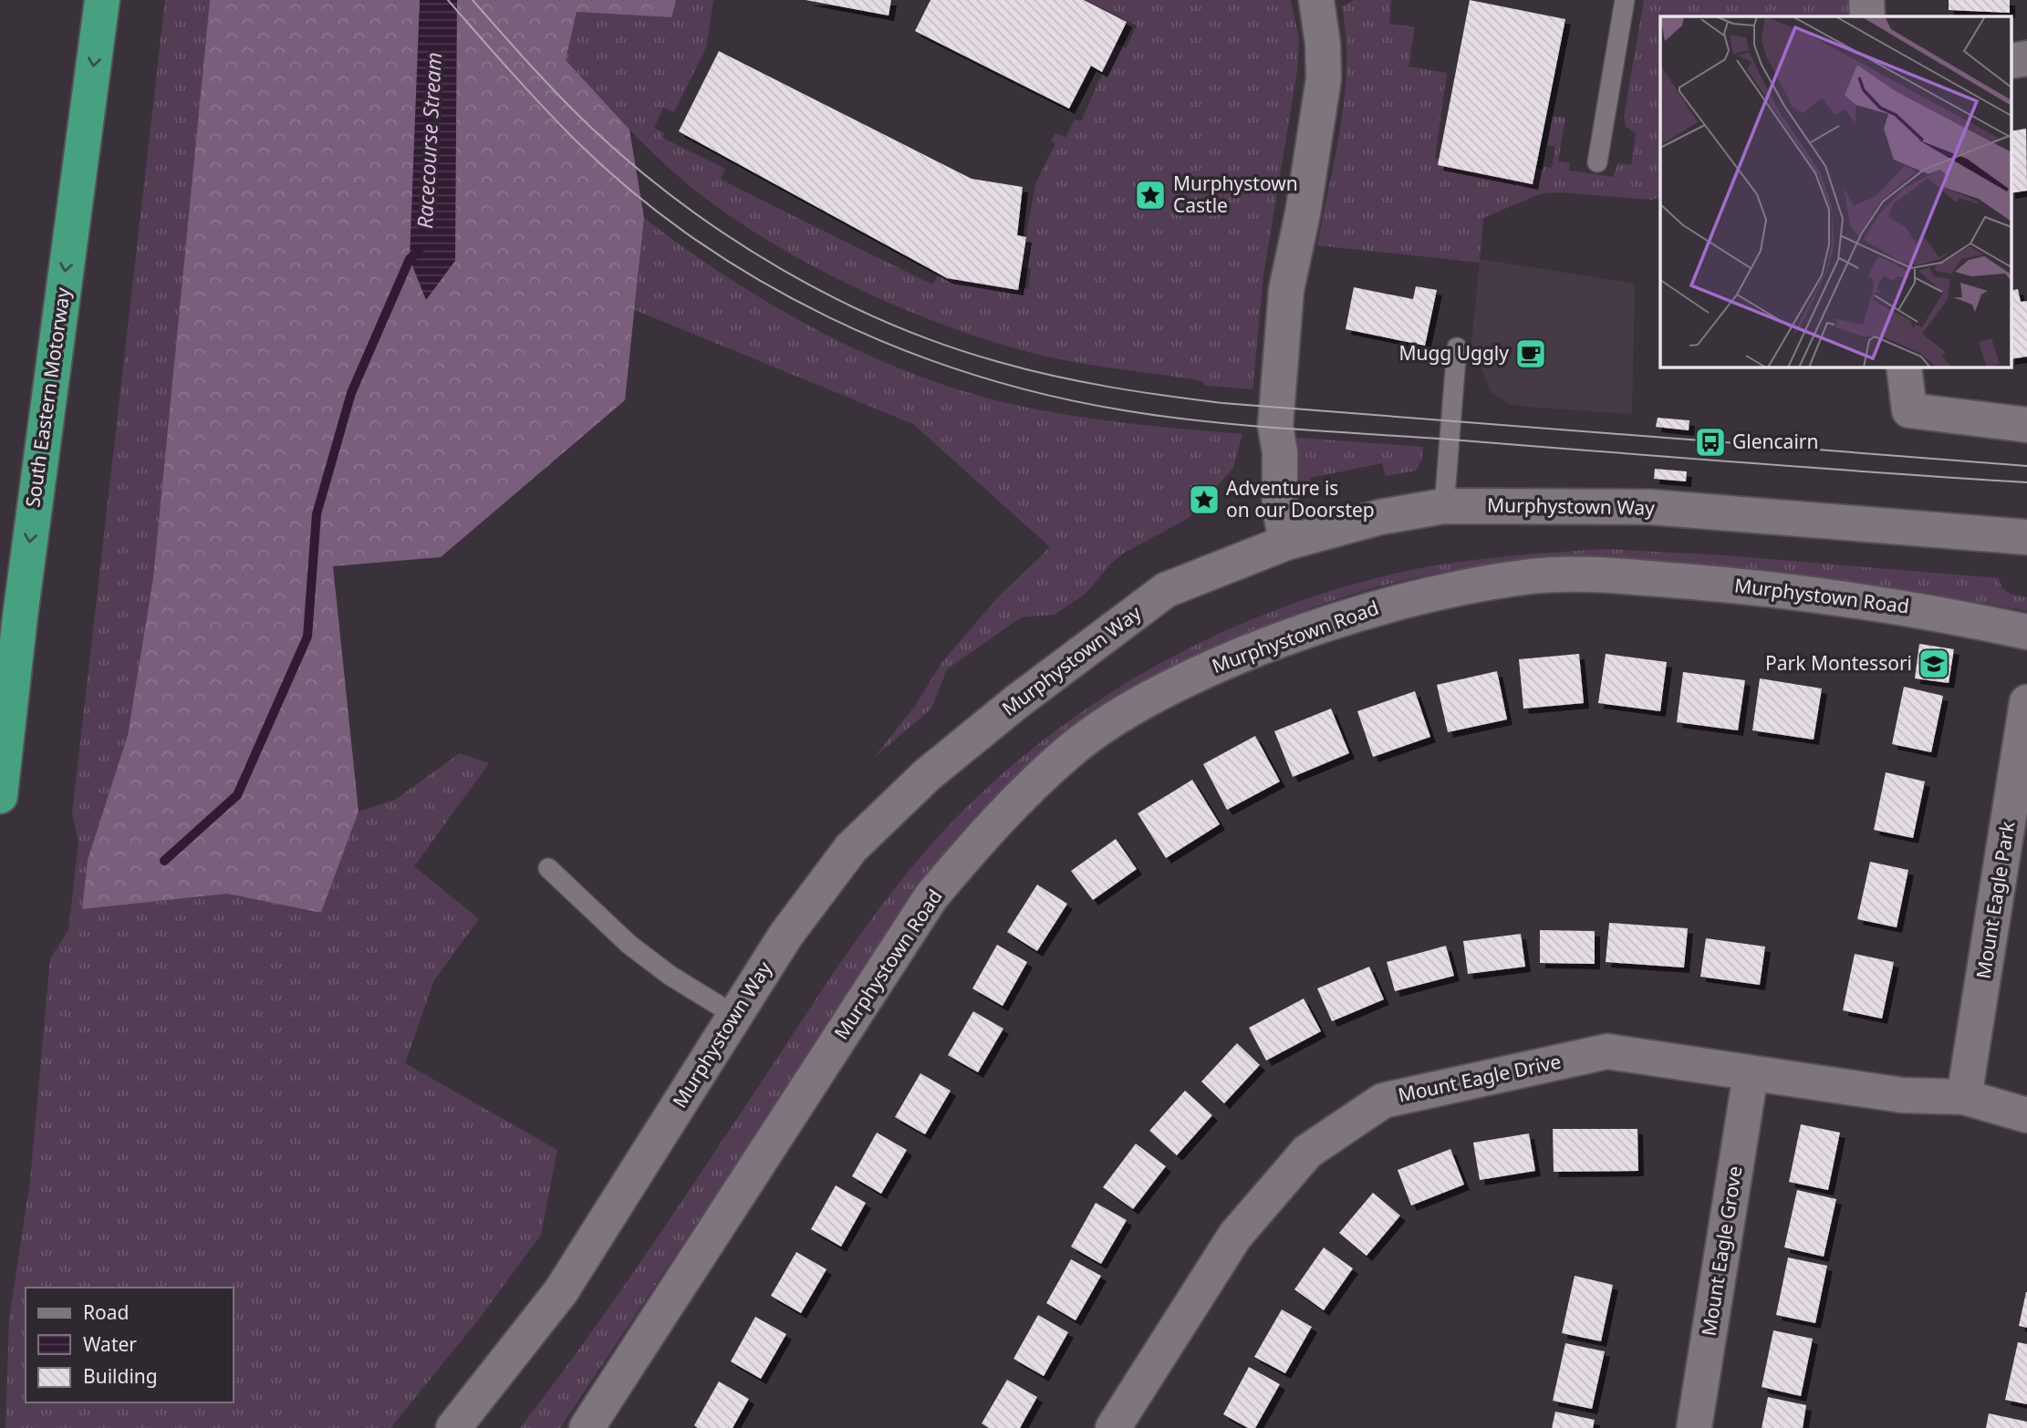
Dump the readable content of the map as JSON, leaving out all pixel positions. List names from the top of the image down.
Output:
{
  "streets": {
    "highway": ["South Eastern Motorway"],
    "street": [
      "Murphystown Way",
      "Murphystown Road",
      "Mount Eagle Park",
      "Mount Eagle Drive",
      "Mount Eagle Grove"
    ]
  },
  "crossings": [
    ["Mount Eagle Park", "Mount Eagle Drive"],
    ["Mount Eagle Drive", "Mount Eagle Grove"]
  ],
  "one_way": ["South Eastern Motorway"],
  "water": ["Racecourse Stream"],
  "places": {
    "place": ["Murphystown Castle", "Adventure is on our Doorstep"],
    "cafe": ["Mugg Uggly"],
    "bus stop": ["Glencairn"],
    "school or university": ["Park Montessori"]
  },
  "legend": ["Road", "Water", "Building"]
}
